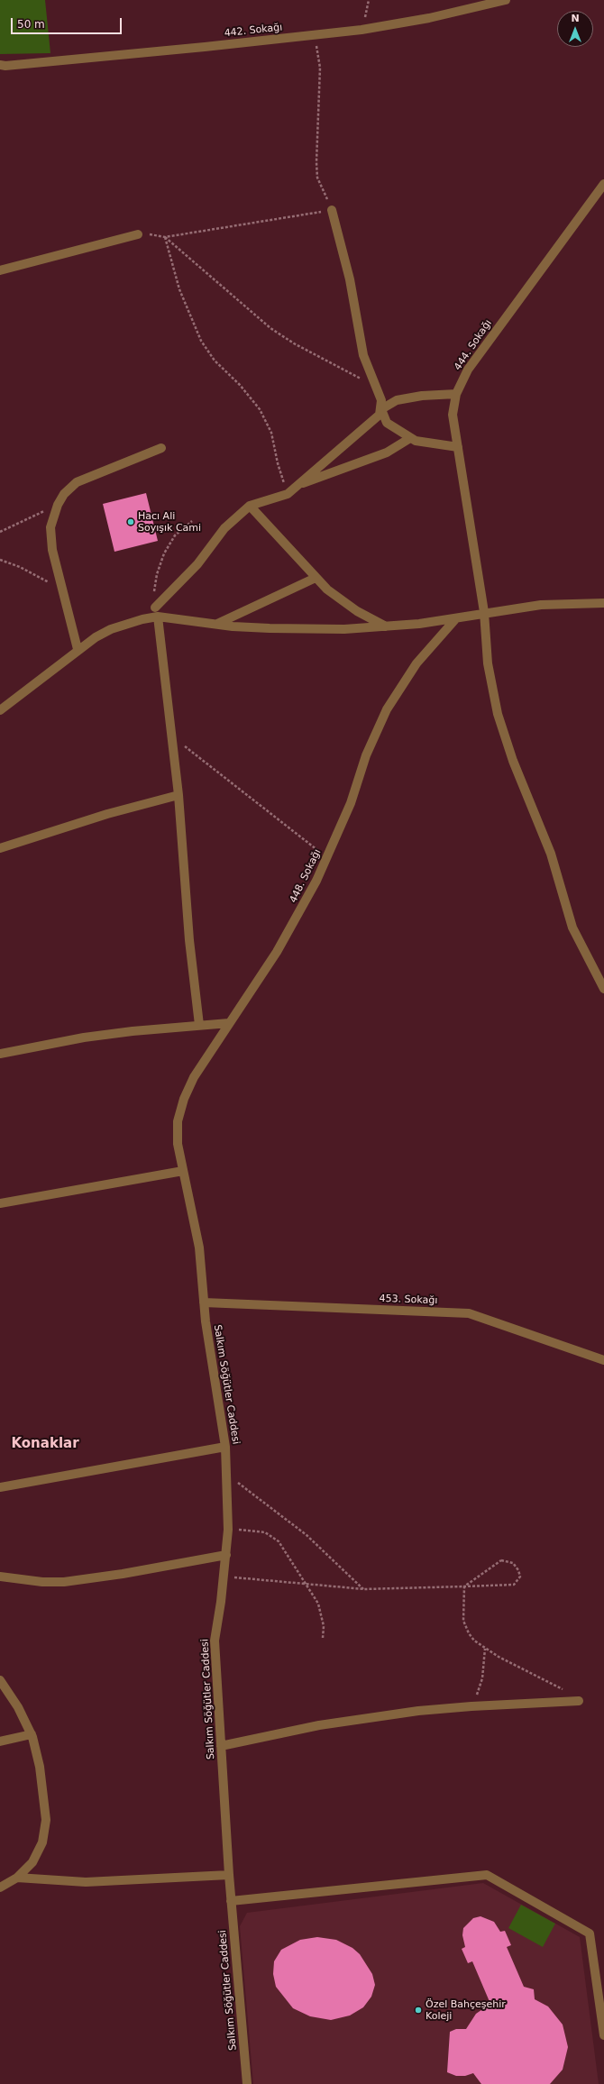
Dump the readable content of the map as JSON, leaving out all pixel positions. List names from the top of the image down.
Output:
{
  "streets": {
    "street": [
      "442. Sokağı",
      "444. Sokağı",
      "448. Sokağı",
      "453. Sokağı",
      "Salkım Söğütler Caddesi"
    ]
  },
  "crossings": [
    ["448. Sokağı", "Salkım Söğütler Caddesi"],
    ["453. Sokağı", "Salkım Söğütler Caddesi"]
  ],
  "districts": ["Konaklar"],
  "places": ["Hacı Ali Soyışık Cami", "Özel Bahçeşehir Koleji"],
  "scale_bar": "50 m",
  "north": "top"
}
